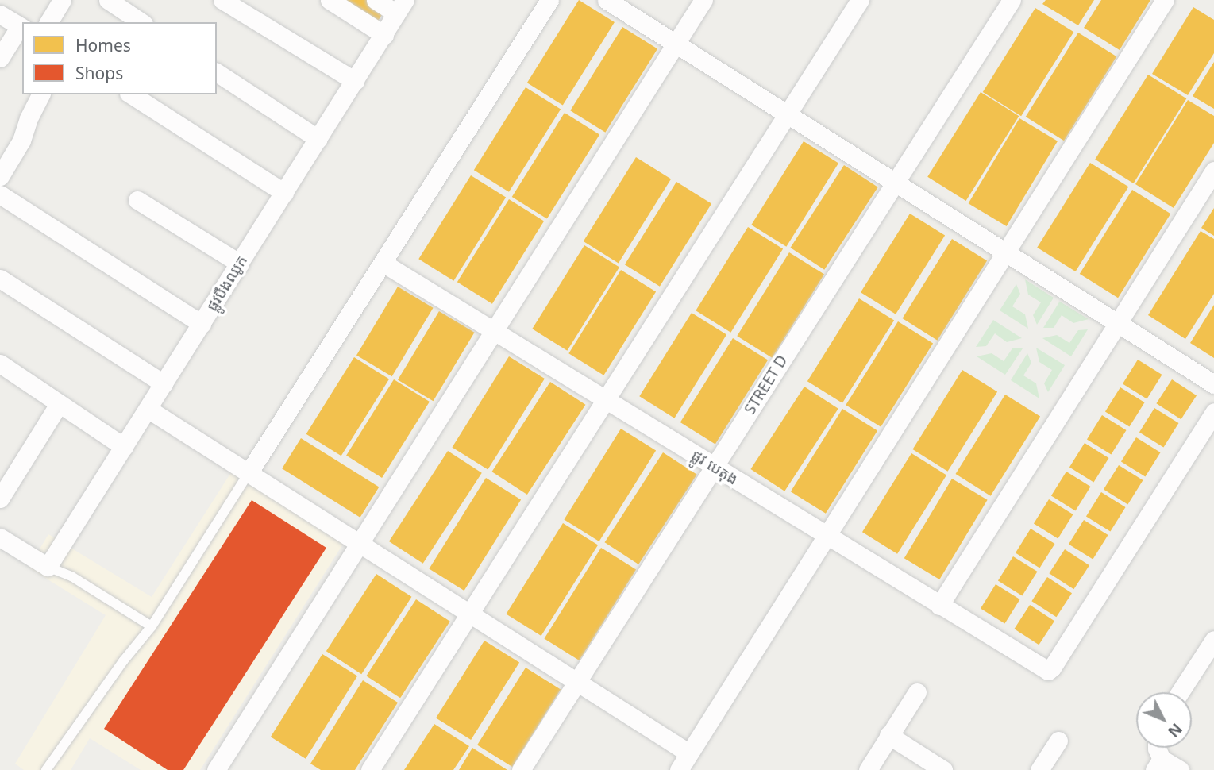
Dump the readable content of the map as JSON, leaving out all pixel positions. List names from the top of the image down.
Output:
{
  "streets": {
    "street": ["ផ្លូវបឹងឈូក", "STREET D", "ផ្លូវ បេតុង"]
  },
  "crossings": [
    ["STREET D", "ផ្លូវ បេតុង"]
  ],
  "legend": ["Homes", "Shops"],
  "north": "bottom right"
}
